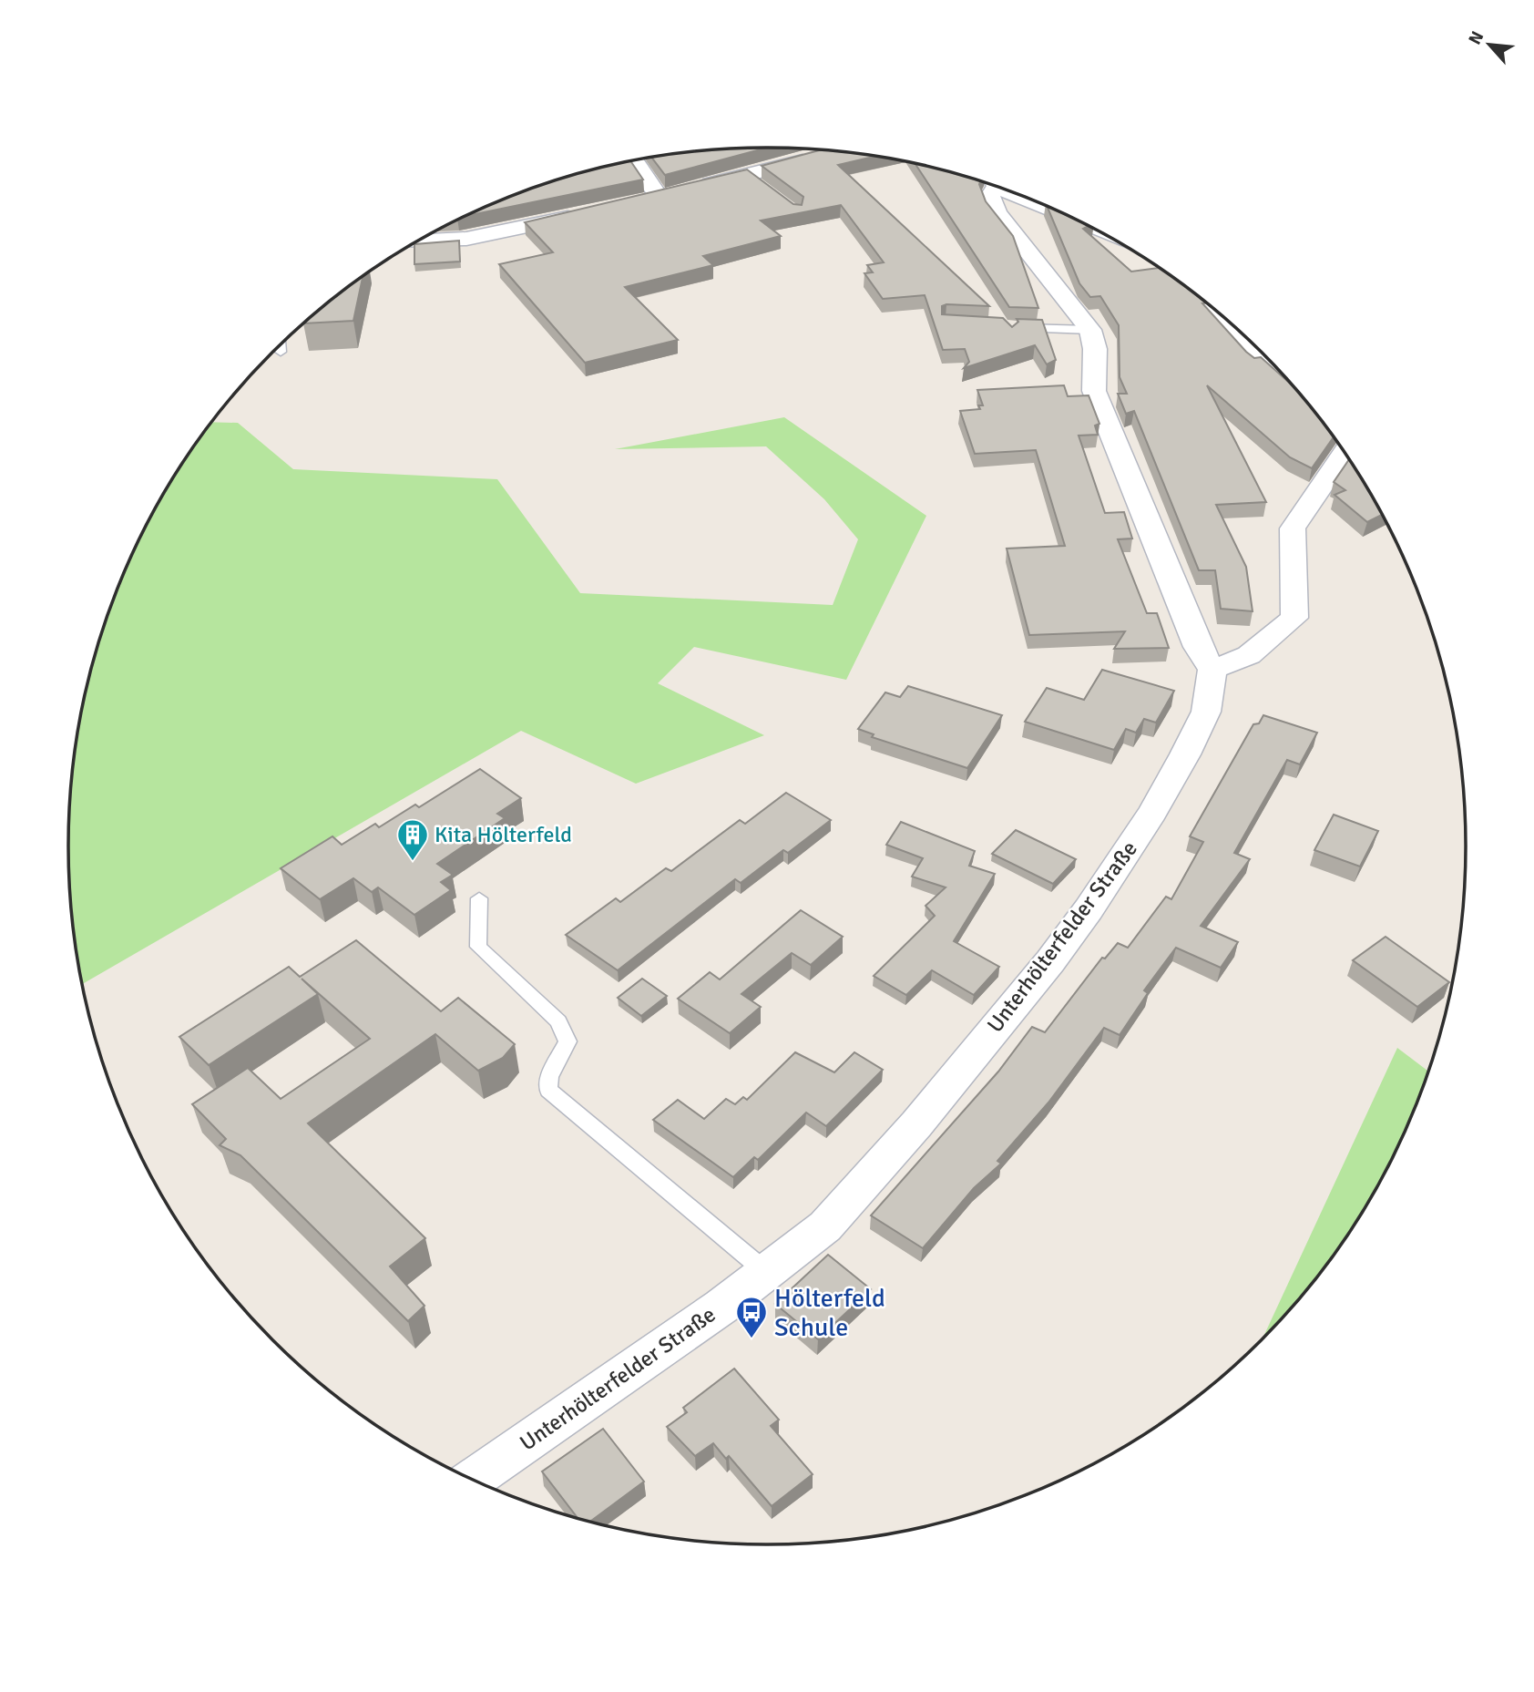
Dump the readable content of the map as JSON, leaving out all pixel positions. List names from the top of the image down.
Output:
{
  "streets": {
    "street": ["Unterhölterfelder Straße"]
  },
  "places": {
    "building": ["Kita Hölterfeld"],
    "bus stop": ["Hölterfeld Schule"]
  },
  "north": "top left"
}
